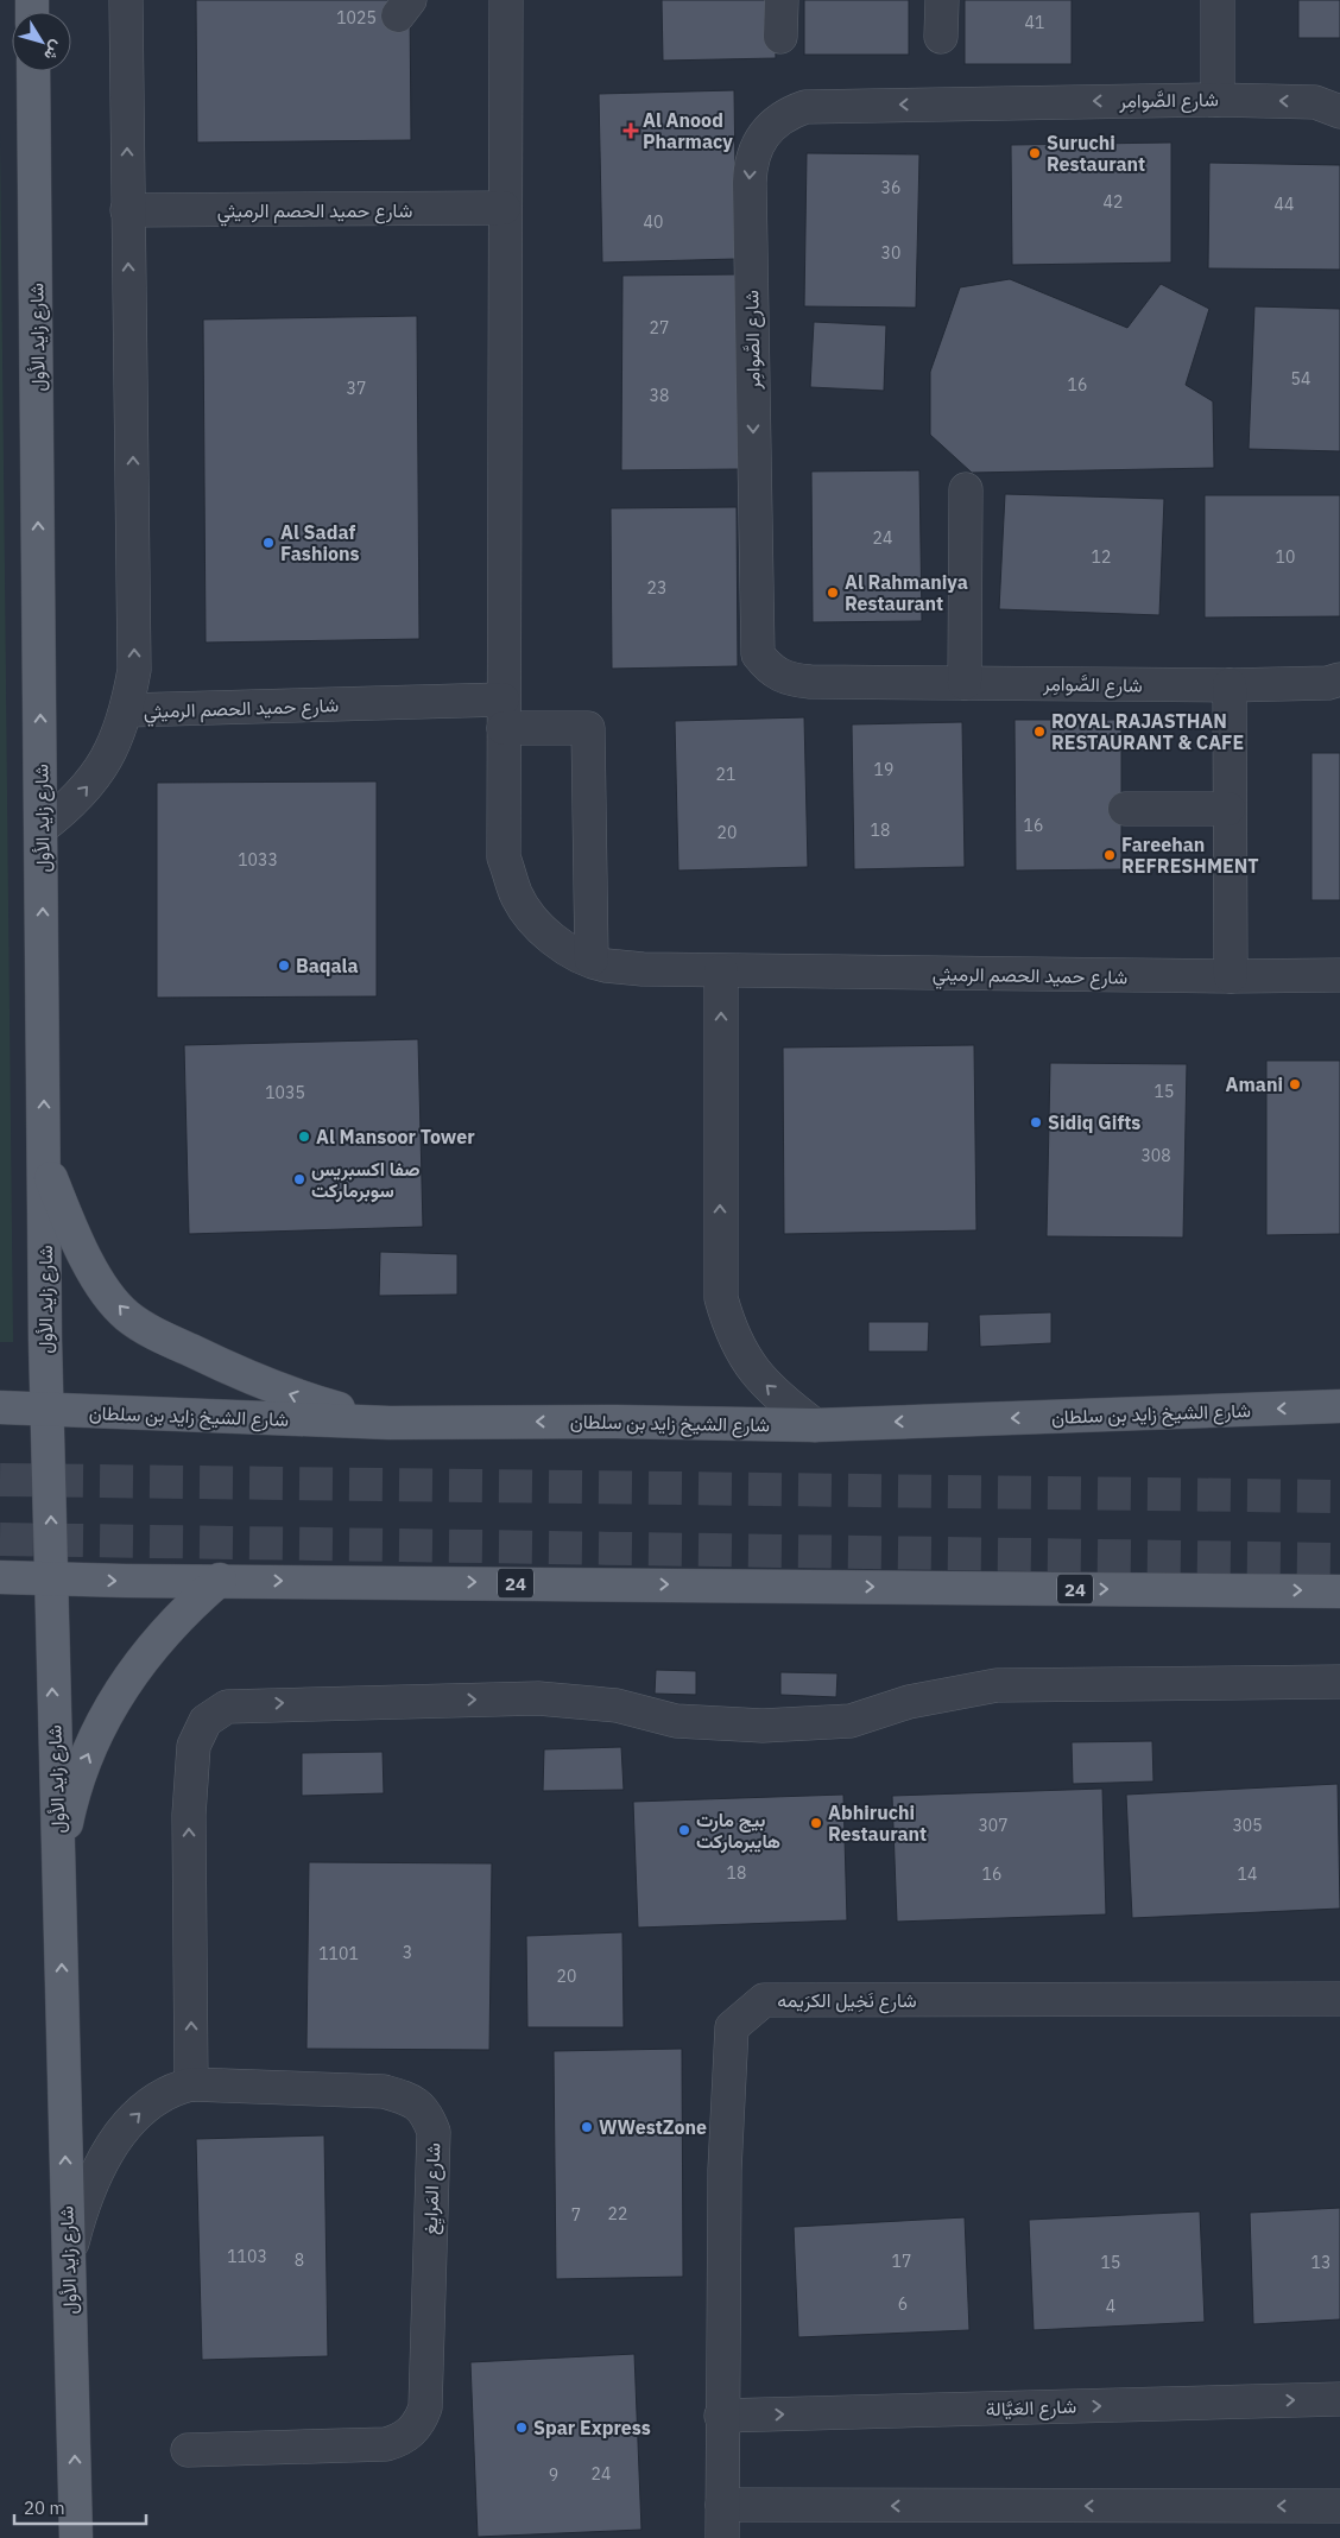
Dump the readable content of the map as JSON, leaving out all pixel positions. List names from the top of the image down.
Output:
{
  "streets": {
    "main road": ["شارع زايد الأول", "شارع الشيخ زايد بن سلطان", "24"],
    "street": [
      "شارع الصَّوامِر",
      "شارع حميد الحصم الرميثي",
      "شارع نَخِيل الكرَيمه",
      "شارع المَرايِغ",
      "شارع العَيَّالة"
    ]
  },
  "crossings": [
    ["شارع حميد الحصم الرميثي", "شارع زايد الأول"],
    ["شارع زايد الأول", "شارع الشيخ زايد بن سلطان"],
    ["شارع زايد الأول", "24"],
    ["شارع زايد الأول", "شارع المَرايِغ"],
    ["شارع نَخِيل الكرَيمه", "شارع العَيَّالة"]
  ],
  "one_way": ["شارع زايد الأول"],
  "places": {
    "health": ["Al Anood Pharmacy"],
    "other": [
      "Suruchi Restaurant",
      "Al Sadaf Fashions",
      "Al Rahmaniya Restaurant",
      "ROYAL RAJASTHAN RESTAURANT & CAFE",
      "Fareehan REFRESHMENT",
      "Baqala",
      "Amani",
      "Sidiq Gifts",
      "Al Mansoor Tower",
      "صفا اكسبريس سوبرماركت",
      "Abhiruchi Restaurant",
      "بيج مارت هايبرماركت",
      "WWestZone",
      "Spar Express"
    ]
  },
  "house_numbers": [
    "1025",
    "41",
    "36",
    "42",
    "44",
    "40",
    "30",
    "27",
    "54",
    "16",
    "37",
    "38",
    "24",
    "12",
    "10",
    "23",
    "19",
    "21",
    "16",
    "18",
    "20",
    "1033",
    "15",
    "1035",
    "308",
    "307",
    "305",
    "18",
    "16",
    "14",
    "3",
    "1101",
    "20",
    "22",
    "7",
    "1103",
    "8",
    "17",
    "15",
    "13",
    "6",
    "4",
    "24",
    "9"
  ],
  "scale_bar": "20 m",
  "north": "bottom right"
}
